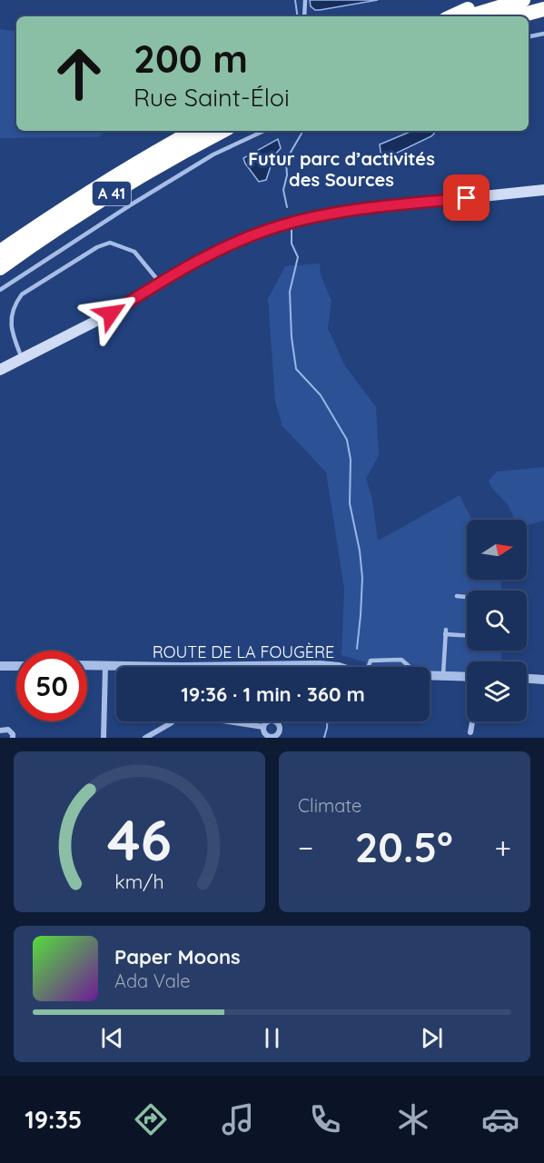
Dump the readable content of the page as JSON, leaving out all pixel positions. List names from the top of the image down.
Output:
{
  "streets": {
    "highway": ["A 41"],
    "street": ["ROUTE DE LA FOUGÈRE"]
  },
  "districts": ["Futur parc d’activités des Sources"],
  "north": "right",
  "page": {
    "turn": ["200 m", "Rue Saint-Éloi"],
    "limit": "50",
    "trip": "19:36 · 1 min · 360 m",
    "tile": "Climate",
    "heat": ["−", "20.5°", "+"],
    "song": ["Paper Moons", "Ada Vale"],
    "tabs": "19:35",
    "gauge": ["46", "km/h"]
  }
}
